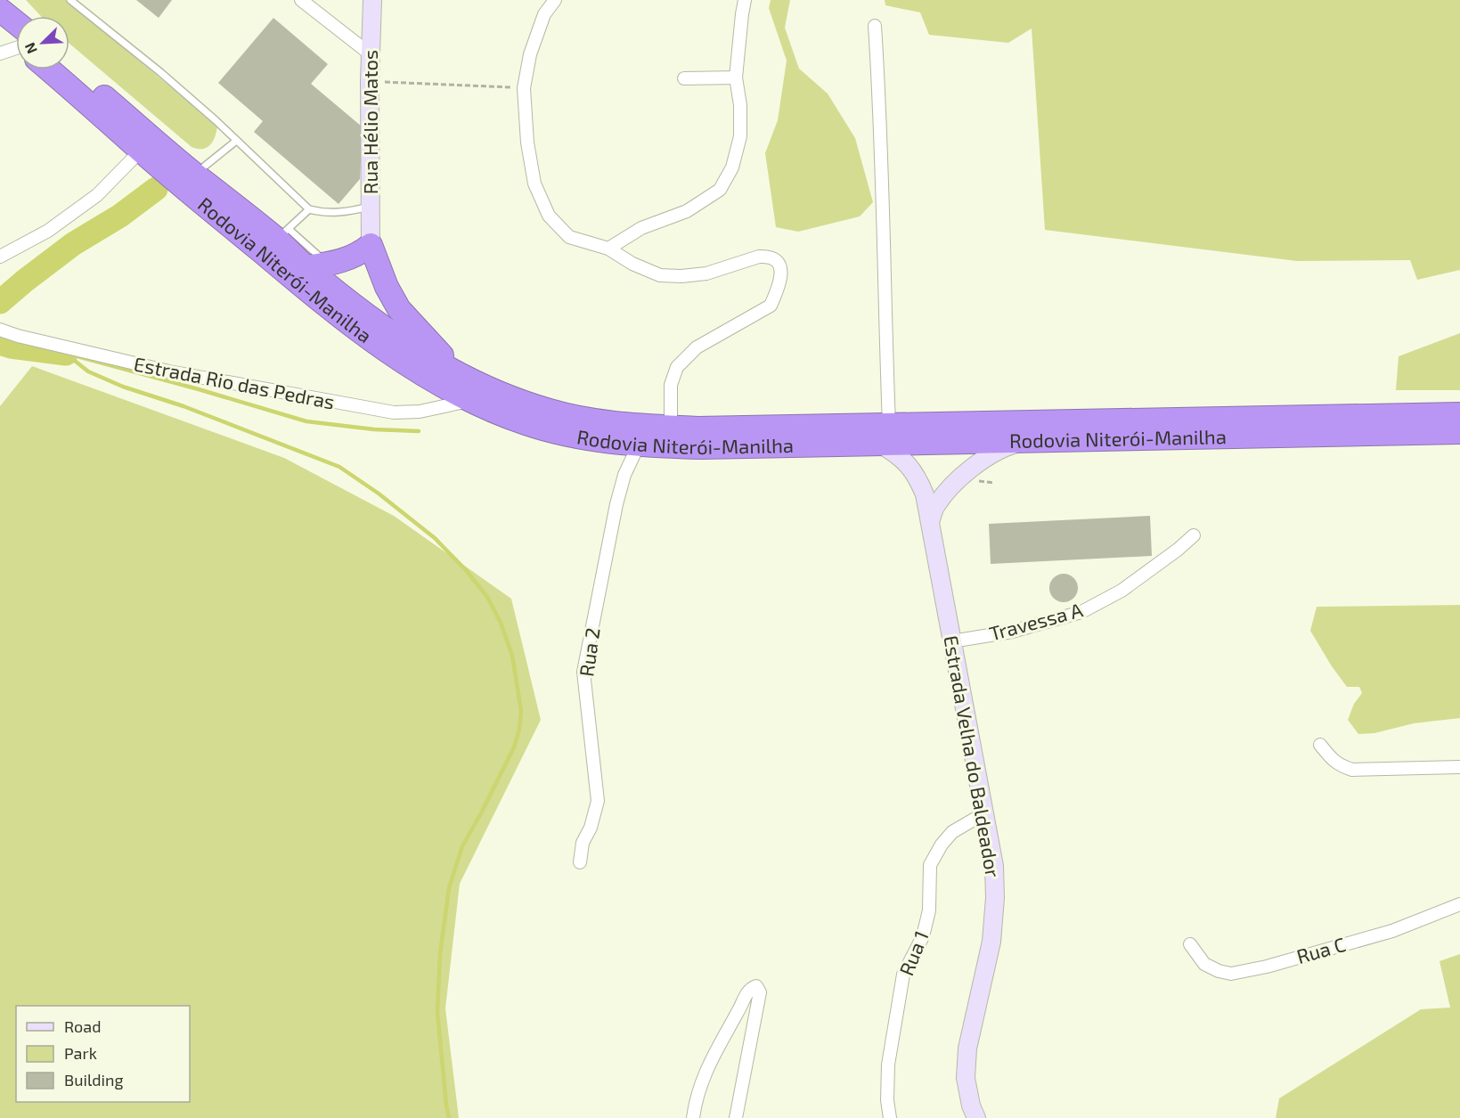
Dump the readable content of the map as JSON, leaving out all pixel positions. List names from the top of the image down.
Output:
{
  "streets": {
    "highway": ["Rodovia Niterói-Manilha"],
    "main road": ["Rua Hélio Matos", "Estrada Velha do Baldeador"],
    "street": [
      "Estrada Rio das Pedras",
      "Travessa A",
      "Rua 2",
      "Rua C",
      "Rua 1"
    ]
  },
  "crossings": [
    ["Rodovia Niterói-Manilha", "Estrada Rio das Pedras"],
    ["Rodovia Niterói-Manilha", "Rua 2"],
    ["Rodovia Niterói-Manilha", "Estrada Velha do Baldeador"],
    ["Travessa A", "Estrada Velha do Baldeador"],
    ["Estrada Velha do Baldeador", "Rua 1"]
  ],
  "legend": ["Road", "Park", "Building"],
  "north": "bottom left"
}
